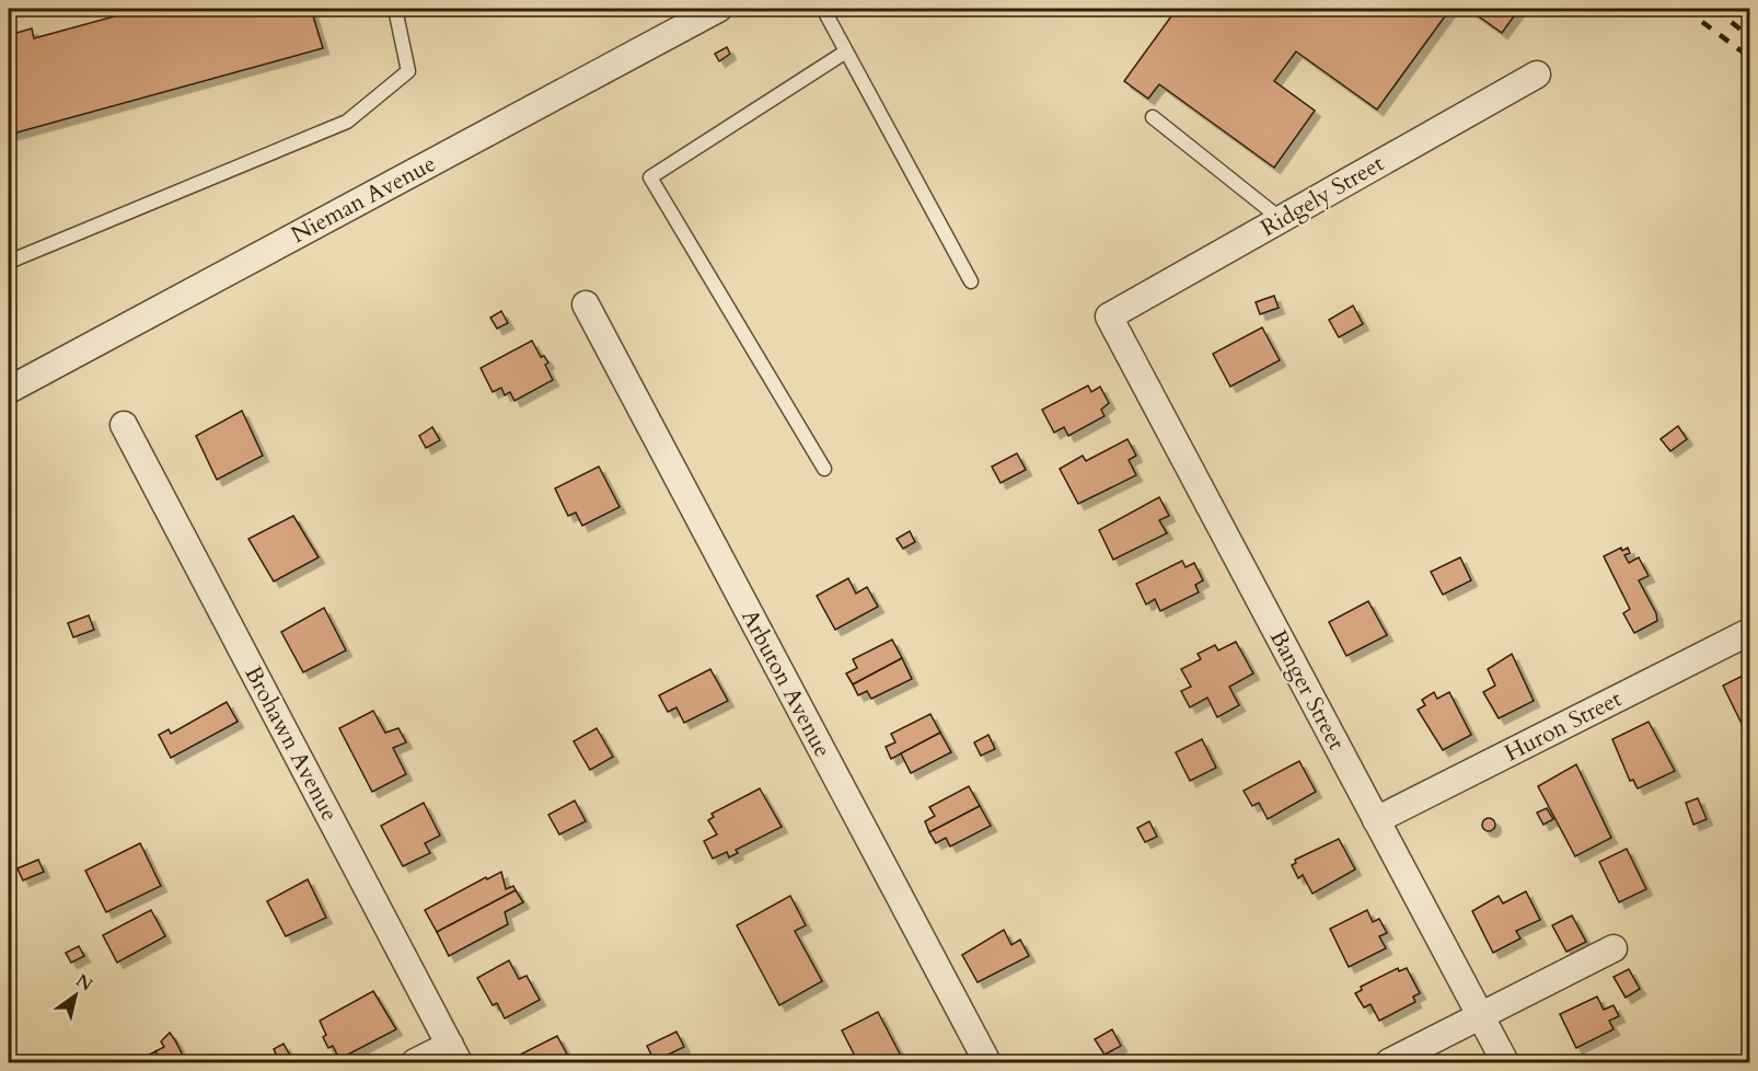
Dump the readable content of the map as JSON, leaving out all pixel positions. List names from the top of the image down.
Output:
{
  "streets": {
    "street": [
      "Ridgely Street",
      "Nieman Avenue",
      "Arbuton Avenue",
      "Banger Street",
      "Huron Street",
      "Brohawn Avenue"
    ]
  },
  "crossings": [
    ["Ridgely Street", "Banger Street"],
    ["Banger Street", "Huron Street"]
  ],
  "north": "top right"
}
